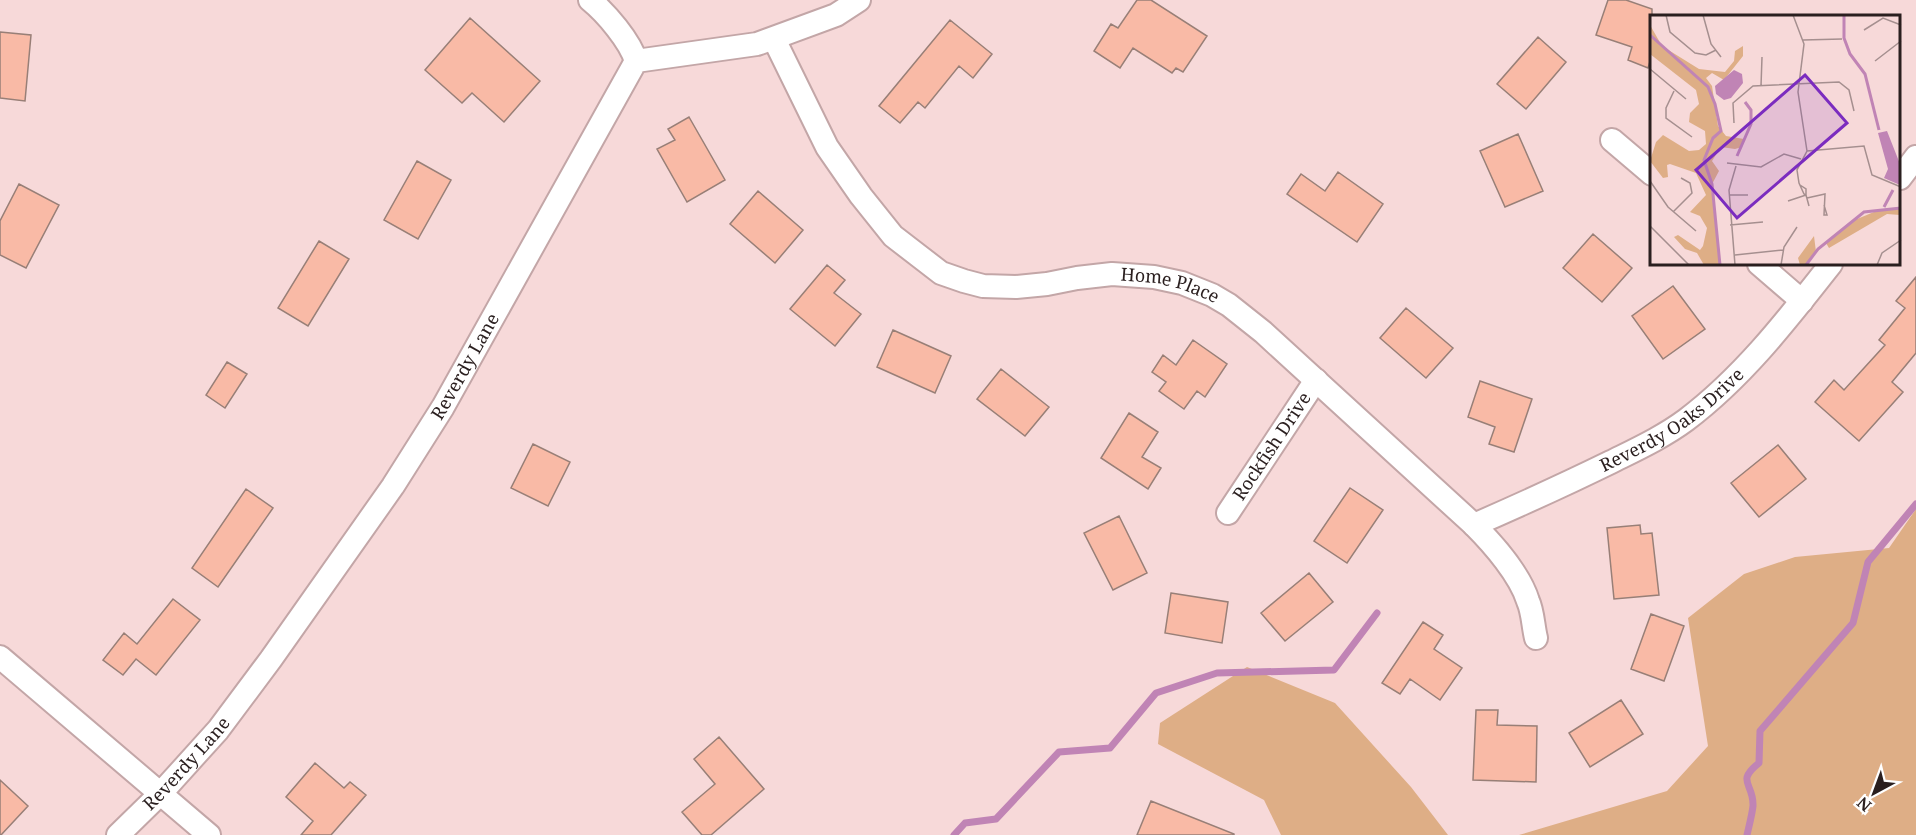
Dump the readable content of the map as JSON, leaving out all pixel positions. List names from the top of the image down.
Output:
{
  "streets": {
    "street": [
      "Home Place",
      "Reverdy Lane",
      "Reverdy Oaks Drive",
      "Rockfish Drive"
    ]
  },
  "crossings": [
    ["Home Place", "Reverdy Oaks Drive"],
    ["Home Place", "Rockfish Drive"]
  ],
  "north": "bottom left"
}
